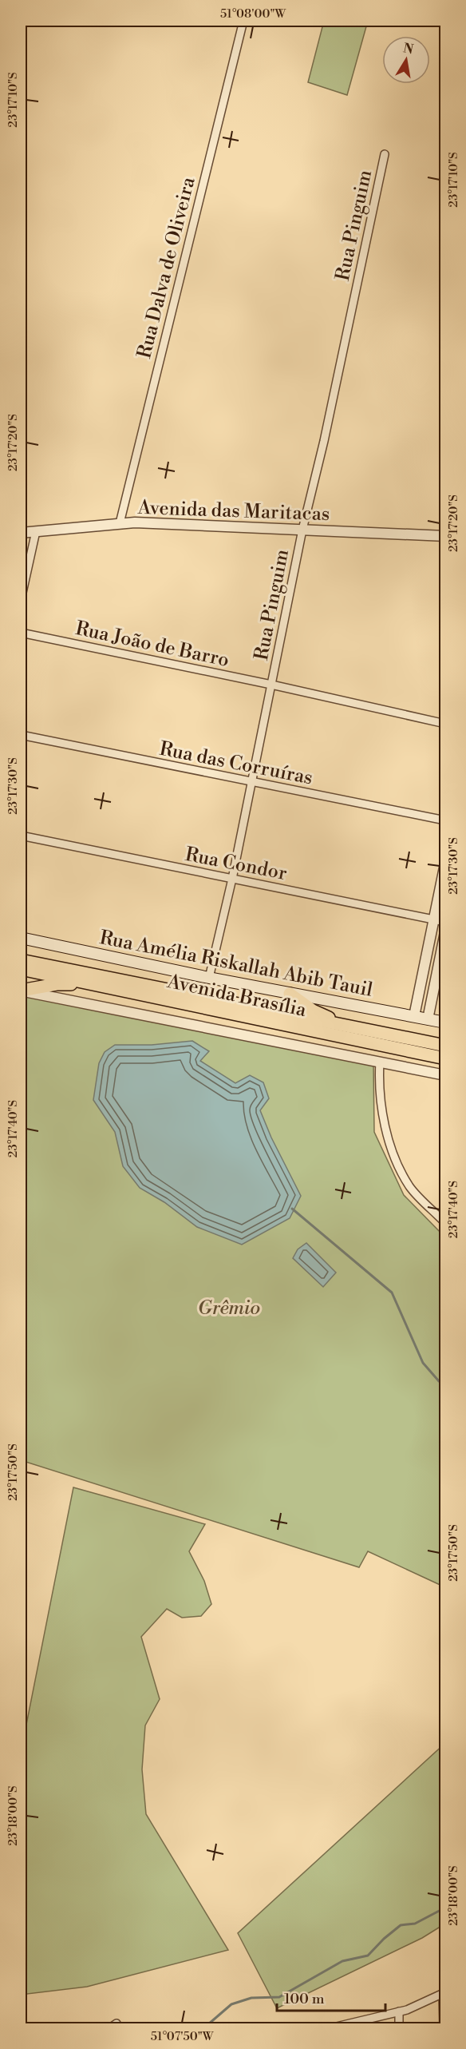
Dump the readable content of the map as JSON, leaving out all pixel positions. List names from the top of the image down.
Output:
{
  "streets": {
    "highway": ["Avenida Brasília"],
    "main road": ["Rua Amélia Riskallah Abib Tauil"],
    "street": [
      "Rua Pinguim",
      "Rua Dalva de Oliveira",
      "Avenida das Maritacas",
      "Rua João de Barro",
      "Rua das Corruíras",
      "Rua Condor"
    ]
  },
  "crossings": [
    ["Rua Pinguim", "Avenida das Maritacas"],
    ["Rua Pinguim", "Rua João de Barro"],
    ["Rua Pinguim", "Rua das Corruíras"],
    ["Rua Pinguim", "Rua Condor"],
    ["Rua Pinguim", "Rua Amélia Riskallah Abib Tauil"],
    ["Rua Dalva de Oliveira", "Avenida das Maritacas"]
  ],
  "parks": ["Grêmio"],
  "scale_bar": "100 m",
  "north": "top",
  "coordinates": [
    "51°08'00\"W",
    "23°17'10\"S",
    "23°17'20\"S",
    "23°17'30\"S",
    "23°17'40\"S",
    "23°17'50\"S",
    "23°18'00\"S",
    "51°07'50\"W"
  ]
}
